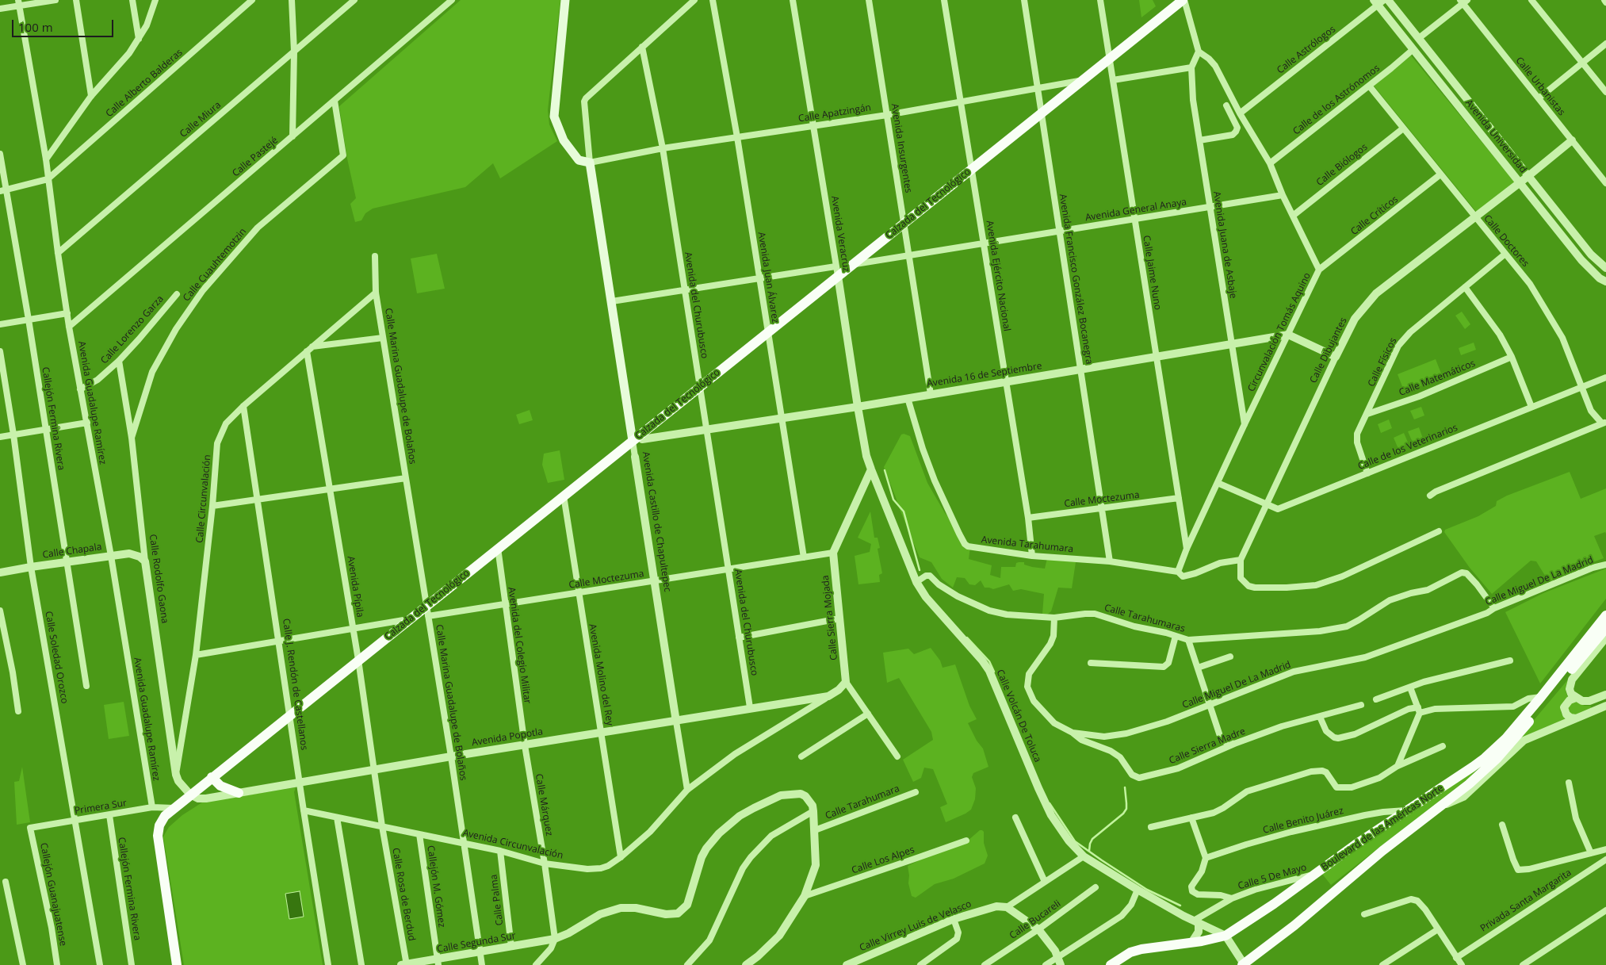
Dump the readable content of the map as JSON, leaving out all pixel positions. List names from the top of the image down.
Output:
{
  "streets": {
    "main road": ["Calzada del Tecnológico", "Avenida Castillo de Chapultepec", "Boulevard de las Américas Norte"],
    "street": [
      "Calle Astrólogos",
      "Calle Alberto Balderas",
      "Calle Urbanistas",
      "Calle de los Astrónomos",
      "Calle Apatzingán",
      "Calle Miura",
      "Avenida Universidad",
      "Avenida Insurgentes",
      "Calle Pastejé",
      "Calle Biólogos",
      "Avenida General Anaya",
      "Calle Críticos",
      "Avenida Veracruz",
      "Calle Doctores",
      "Avenida Juana de Asbaje",
      "Calle Cuauhtemotzin",
      "Calle Jaime Nuno",
      "Avenida Ejército Nacional",
      "Avenida Juan Álvarez",
      "Avenida Francisco González Bocanegra",
      "Avenida del Churubusco",
      "Calle Lorenzo Garza",
      "Circunvalación Tomás Aquino",
      "Calle Dibujantes",
      "Calle Físicos",
      "Avenida 16 de Septiembre",
      "Calle Matemáticos",
      "Calle Marina Guadalupe de Bolaños",
      "Avenida Guadalupe Ramírez",
      "Callejón Fermina Rivera",
      "Calle de los Veterinarios",
      "Calle Circunvalación",
      "Calle Moctezuma",
      "Avenida Tarahumara",
      "Calle Chapala",
      "Calle Rodolfo Gaona",
      "Calle Miguel De La Madrid",
      "Avenida Pípila",
      "Calle Sierra Mojada",
      "Calle Tarahumaras",
      "Avenida del Colegio Militar",
      "Calle Soledad Orozco",
      "Avenida Molino del Rey",
      "Calle J. Rendón de Castellanos",
      "Calle Volcán De Toluca",
      "Avenida Popotla",
      "Calle Sierra Madre",
      "Calle Tarahumara",
      "Calle Márquez",
      "Primera Sur",
      "Calle Benito Juárez",
      "Avenida Circunvalación",
      "Calle Los Alpes",
      "Calle 5 De Mayo",
      "Callejón M. Gómez",
      "Callejón Guanajuatense",
      "Calle Rosa de Berdud",
      "Calle Palma",
      "Privada Santa Margarita",
      "Calle Bucareli",
      "Calle Virrey Luis de Velasco",
      "Calle Segunda Sur"
    ]
  },
  "crossings": [
    ["Calle Astrólogos", "Avenida Universidad"],
    ["Calle Astrólogos", "Circunvalación Tomás Aquino"],
    ["Calle Alberto Balderas", "Avenida Guadalupe Ramírez"],
    ["Calle Urbanistas", "Calle Dibujantes"],
    ["Calle de los Astrónomos", "Avenida Universidad"],
    ["Calle de los Astrónomos", "Calle Doctores"],
    ["Calle de los Astrónomos", "Circunvalación Tomás Aquino"],
    ["Calle Apatzingán", "Avenida Insurgentes"],
    ["Calle Apatzingán", "Calzada del Tecnológico"],
    ["Calle Apatzingán", "Avenida Veracruz"],
    ["Calle Apatzingán", "Avenida Ejército Nacional"],
    ["Calle Apatzingán", "Avenida Juan Álvarez"],
    ["Calle Apatzingán", "Avenida Francisco González Bocanegra"],
    ["Calle Apatzingán", "Avenida del Churubusco"],
    ["Calle Apatzingán", "Avenida Castillo de Chapultepec"],
    ["Calle Miura", "Avenida Guadalupe Ramírez"],
    ["Avenida Universidad", "Calle Dibujantes"],
    ["Avenida Insurgentes", "Calzada del Tecnológico"],
    ["Avenida Insurgentes", "Avenida General Anaya"],
    ["Avenida Insurgentes", "Avenida 16 de Septiembre"],
    ["Calle Pastejé", "Calle Cuauhtemotzin"],
    ["Calle Pastejé", "Avenida Guadalupe Ramírez"],
    ["Calle Biólogos", "Calle Doctores"],
    ["Calle Biólogos", "Circunvalación Tomás Aquino"],
    ["Calzada del Tecnológico", "Avenida General Anaya"],
    ["Calzada del Tecnológico", "Avenida Veracruz"],
    ["Calzada del Tecnológico", "Calle Jaime Nuno"],
    ["Calzada del Tecnológico", "Avenida Ejército Nacional"],
    ["Calzada del Tecnológico", "Avenida Juan Álvarez"],
    ["Calzada del Tecnológico", "Avenida Francisco González Bocanegra"],
    ["Calzada del Tecnológico", "Avenida del Churubusco"],
    ["Calzada del Tecnológico", "Avenida 16 de Septiembre"],
    ["Calzada del Tecnológico", "Calle Marina Guadalupe de Bolaños"],
    ["Calzada del Tecnológico", "Avenida Castillo de Chapultepec"],
    ["Calzada del Tecnológico", "Calle Rodolfo Gaona"],
    ["Calzada del Tecnológico", "Avenida Pípila"],
    ["Calzada del Tecnológico", "Avenida del Colegio Militar"],
    ["Calzada del Tecnológico", "Avenida Molino del Rey"],
    ["Calzada del Tecnológico", "Calle J. Rendón de Castellanos"],
    ["Calzada del Tecnológico", "Avenida Popotla"],
    ["Calzada del Tecnológico", "Primera Sur"],
    ["Avenida General Anaya", "Avenida Juana de Asbaje"],
    ["Avenida General Anaya", "Calle Jaime Nuno"],
    ["Avenida General Anaya", "Avenida Ejército Nacional"],
    ["Avenida General Anaya", "Avenida Francisco González Bocanegra"],
    ["Avenida General Anaya", "Circunvalación Tomás Aquino"],
    ["Calle Críticos", "Calle Doctores"],
    ["Calle Críticos", "Circunvalación Tomás Aquino"],
    ["Avenida Veracruz", "Avenida 16 de Septiembre"],
    ["Avenida Veracruz", "Calle Volcán De Toluca"],
    ["Calle Doctores", "Calle Dibujantes"],
    ["Calle Doctores", "Calle Físicos"],
    ["Calle Doctores", "Calle de los Veterinarios"],
    ["Avenida Juana de Asbaje", "Circunvalación Tomás Aquino"],
    ["Avenida Juana de Asbaje", "Avenida 16 de Septiembre"],
    ["Calle Cuauhtemotzin", "Calle Rodolfo Gaona"],
    ["Calle Jaime Nuno", "Circunvalación Tomás Aquino"],
    ["Calle Jaime Nuno", "Avenida 16 de Septiembre"],
    ["Calle Jaime Nuno", "Calle Moctezuma"],
    ["Avenida Ejército Nacional", "Avenida 16 de Septiembre"],
    ["Avenida Ejército Nacional", "Calle Moctezuma"],
    ["Avenida Ejército Nacional", "Avenida Tarahumara"],
    ["Avenida Juan Álvarez", "Avenida 16 de Septiembre"],
    ["Avenida Juan Álvarez", "Calle Moctezuma"],
    ["Avenida Francisco González Bocanegra", "Avenida 16 de Septiembre"],
    ["Avenida Francisco González Bocanegra", "Calle Moctezuma"],
    ["Avenida Francisco González Bocanegra", "Avenida Tarahumara"],
    ["Avenida del Churubusco", "Avenida 16 de Septiembre"],
    ["Avenida del Churubusco", "Calle Moctezuma"],
    ["Avenida del Churubusco", "Avenida Castillo de Chapultepec"],
    ["Avenida del Churubusco", "Avenida Popotla"],
    ["Calle Lorenzo Garza", "Avenida Guadalupe Ramírez"],
    ["Calle Lorenzo Garza", "Calle Rodolfo Gaona"],
    ["Circunvalación Tomás Aquino", "Avenida 16 de Septiembre"],
    ["Circunvalación Tomás Aquino", "Calle de los Veterinarios"],
    ["Circunvalación Tomás Aquino", "Avenida Tarahumara"],
    ["Calle Dibujantes", "Calle de los Veterinarios"],
    ["Calle Dibujantes", "Avenida Tarahumara"],
    ["Calle Físicos", "Calle Matemáticos"],
    ["Calle Físicos", "Calle de los Veterinarios"],
    ["Avenida 16 de Septiembre", "Avenida Castillo de Chapultepec"],
    ["Avenida 16 de Septiembre", "Avenida Tarahumara"],
    ["Calle Marina Guadalupe de Bolaños", "Calle Circunvalación"],
    ["Calle Marina Guadalupe de Bolaños", "Calle Moctezuma"],
    ["Calle Marina Guadalupe de Bolaños", "Avenida Popotla"],
    ["Calle Marina Guadalupe de Bolaños", "Avenida Circunvalación"],
    ["Calle Marina Guadalupe de Bolaños", "Calle Segunda Sur"],
    ["Avenida Guadalupe Ramírez", "Calle Chapala"],
    ["Avenida Guadalupe Ramírez", "Primera Sur"],
    ["Callejón Fermina Rivera", "Calle Chapala"],
    ["Callejón Fermina Rivera", "Primera Sur"],
    ["Calle Circunvalación", "Calle Rodolfo Gaona"],
    ["Calle Circunvalación", "Avenida Pípila"],
    ["Calle Circunvalación", "Calle J. Rendón de Castellanos"],
    ["Calle Moctezuma", "Avenida Castillo de Chapultepec"],
    ["Calle Moctezuma", "Calle Sierra Mojada"],
    ["Calle Moctezuma", "Avenida del Colegio Militar"],
    ["Calle Moctezuma", "Avenida Molino del Rey"],
    ["Avenida Castillo de Chapultepec", "Avenida Popotla"],
    ["Avenida Castillo de Chapultepec", "Avenida Circunvalación"],
    ["Calle Chapala", "Calle Rodolfo Gaona"],
    ["Calle Chapala", "Calle Soledad Orozco"],
    ["Calle Rodolfo Gaona", "Avenida Popotla"],
    ["Calle Miguel De La Madrid", "Calle Tarahumaras"],
    ["Calle Miguel De La Madrid", "Calle Sierra Madre"],
    ["Avenida Pípila", "Avenida Popotla"],
    ["Avenida Pípila", "Avenida Circunvalación"],
    ["Avenida Pípila", "Calle Rosa de Berdud"],
    ["Calle Sierra Mojada", "Avenida Circunvalación"],
    ["Calle Tarahumaras", "Calle Volcán De Toluca"],
    ["Avenida del Colegio Militar", "Avenida Popotla"],
    ["Avenida del Colegio Militar", "Calle Márquez"],
    ["Calle Soledad Orozco", "Primera Sur"],
    ["Avenida Molino del Rey", "Avenida Popotla"],
    ["Avenida Molino del Rey", "Avenida Circunvalación"],
    ["Calle J. Rendón de Castellanos", "Avenida Popotla"],
    ["Calle J. Rendón de Castellanos", "Avenida Circunvalación"],
    ["Calle Volcán De Toluca", "Boulevard de las Américas Norte"],
    ["Calle Volcán De Toluca", "Calle 5 De Mayo"],
    ["Avenida Popotla", "Calle Márquez"],
    ["Avenida Popotla", "Avenida Circunvalación"],
    ["Calle Márquez", "Avenida Circunvalación"],
    ["Calle Márquez", "Calle Segunda Sur"],
    ["Primera Sur", "Callejón Guanajuatense"],
    ["Calle Benito Juárez", "Boulevard de las Américas Norte"],
    ["Boulevard de las Américas Norte", "Calle 5 De Mayo"],
    ["Avenida Circunvalación", "Callejón M. Gómez"],
    ["Avenida Circunvalación", "Calle Rosa de Berdud"],
    ["Avenida Circunvalación", "Calle Palma"],
    ["Callejón M. Gómez", "Calle Segunda Sur"],
    ["Calle Rosa de Berdud", "Calle Segunda Sur"],
    ["Calle Palma", "Calle Segunda Sur"]
  ],
  "scale_bar": "100 m"
}
